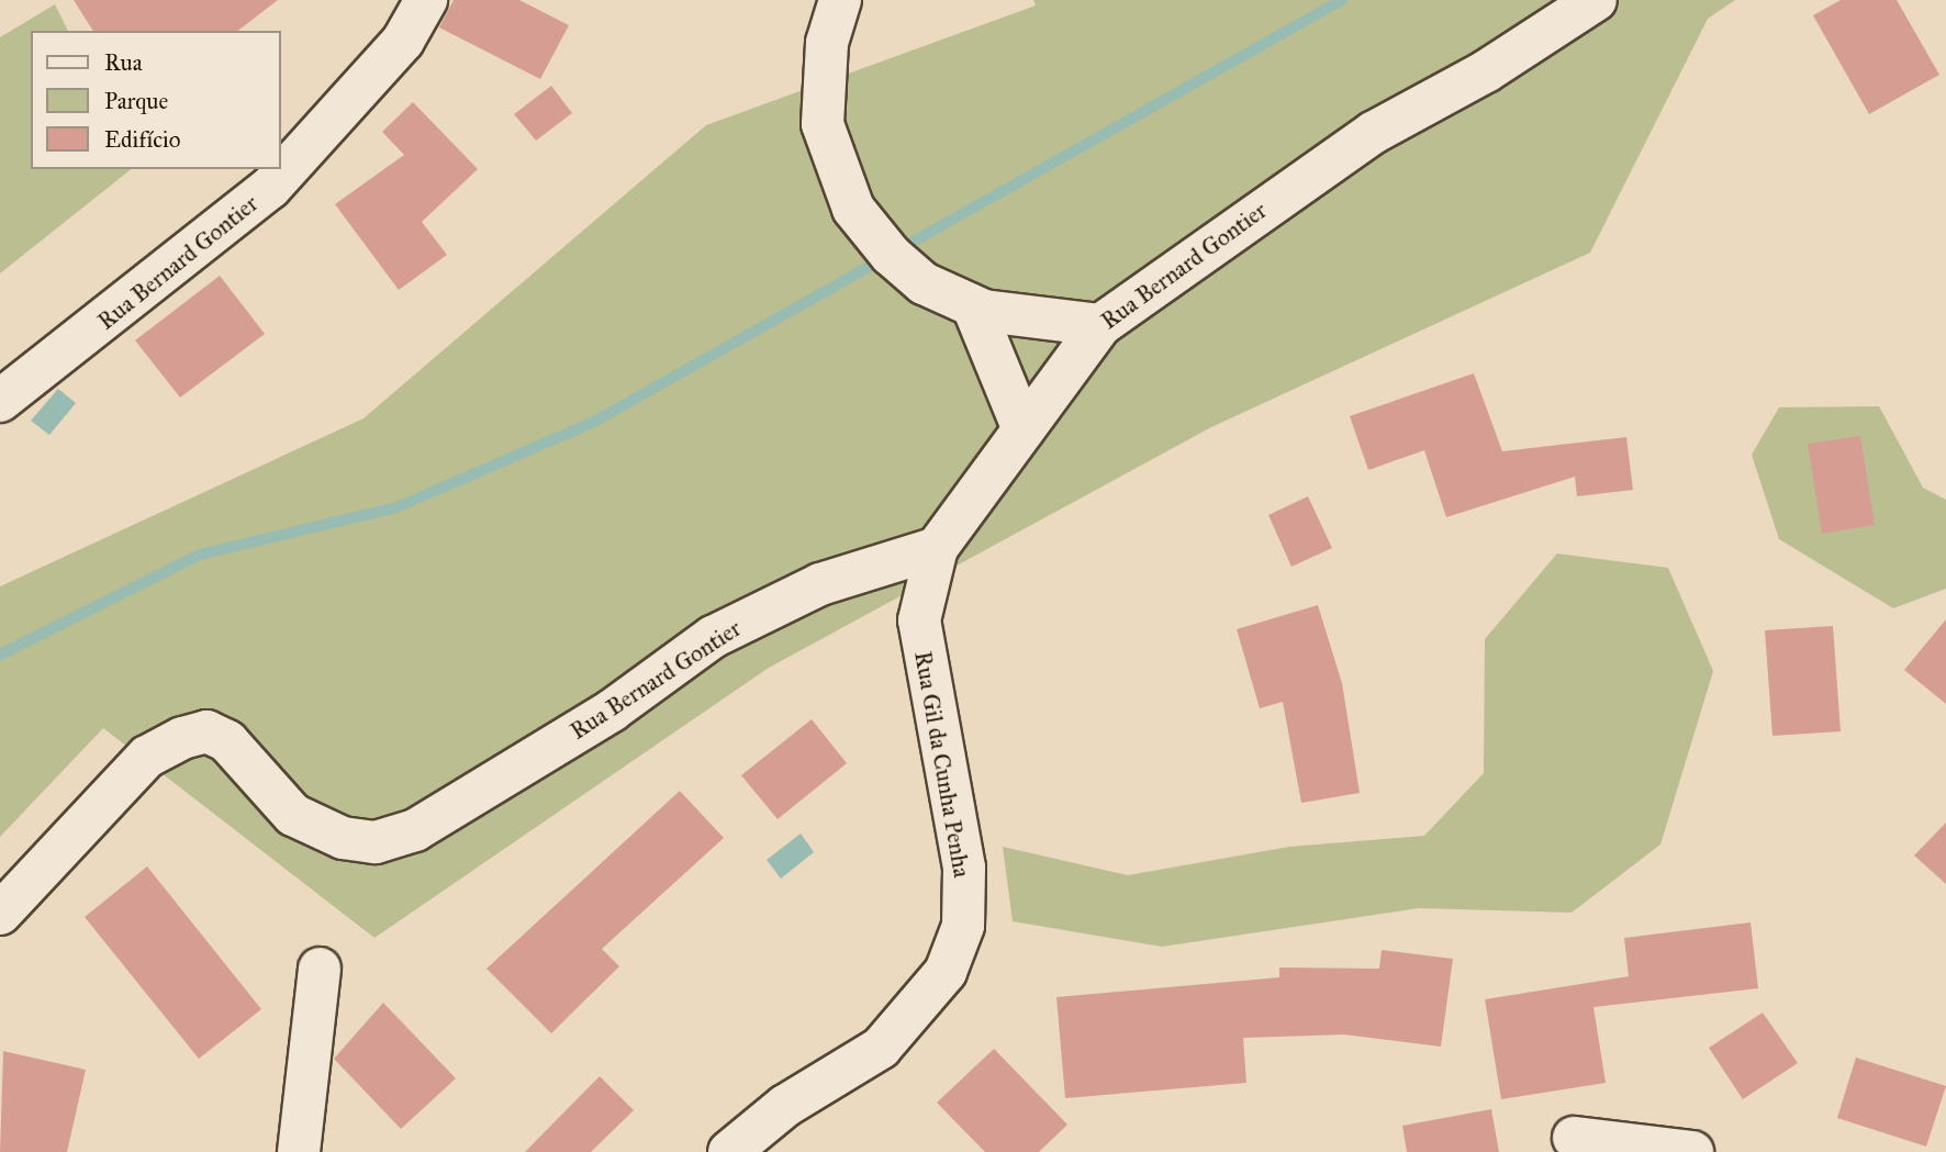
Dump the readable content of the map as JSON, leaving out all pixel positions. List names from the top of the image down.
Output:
{
  "streets": {
    "street": ["Rua Bernard Gontier", "Rua Gil da Cunha Penha"]
  },
  "crossings": [
    ["Rua Bernard Gontier", "Rua Gil da Cunha Penha"]
  ],
  "legend": ["Rua", "Parque", "Edifício"]
}
